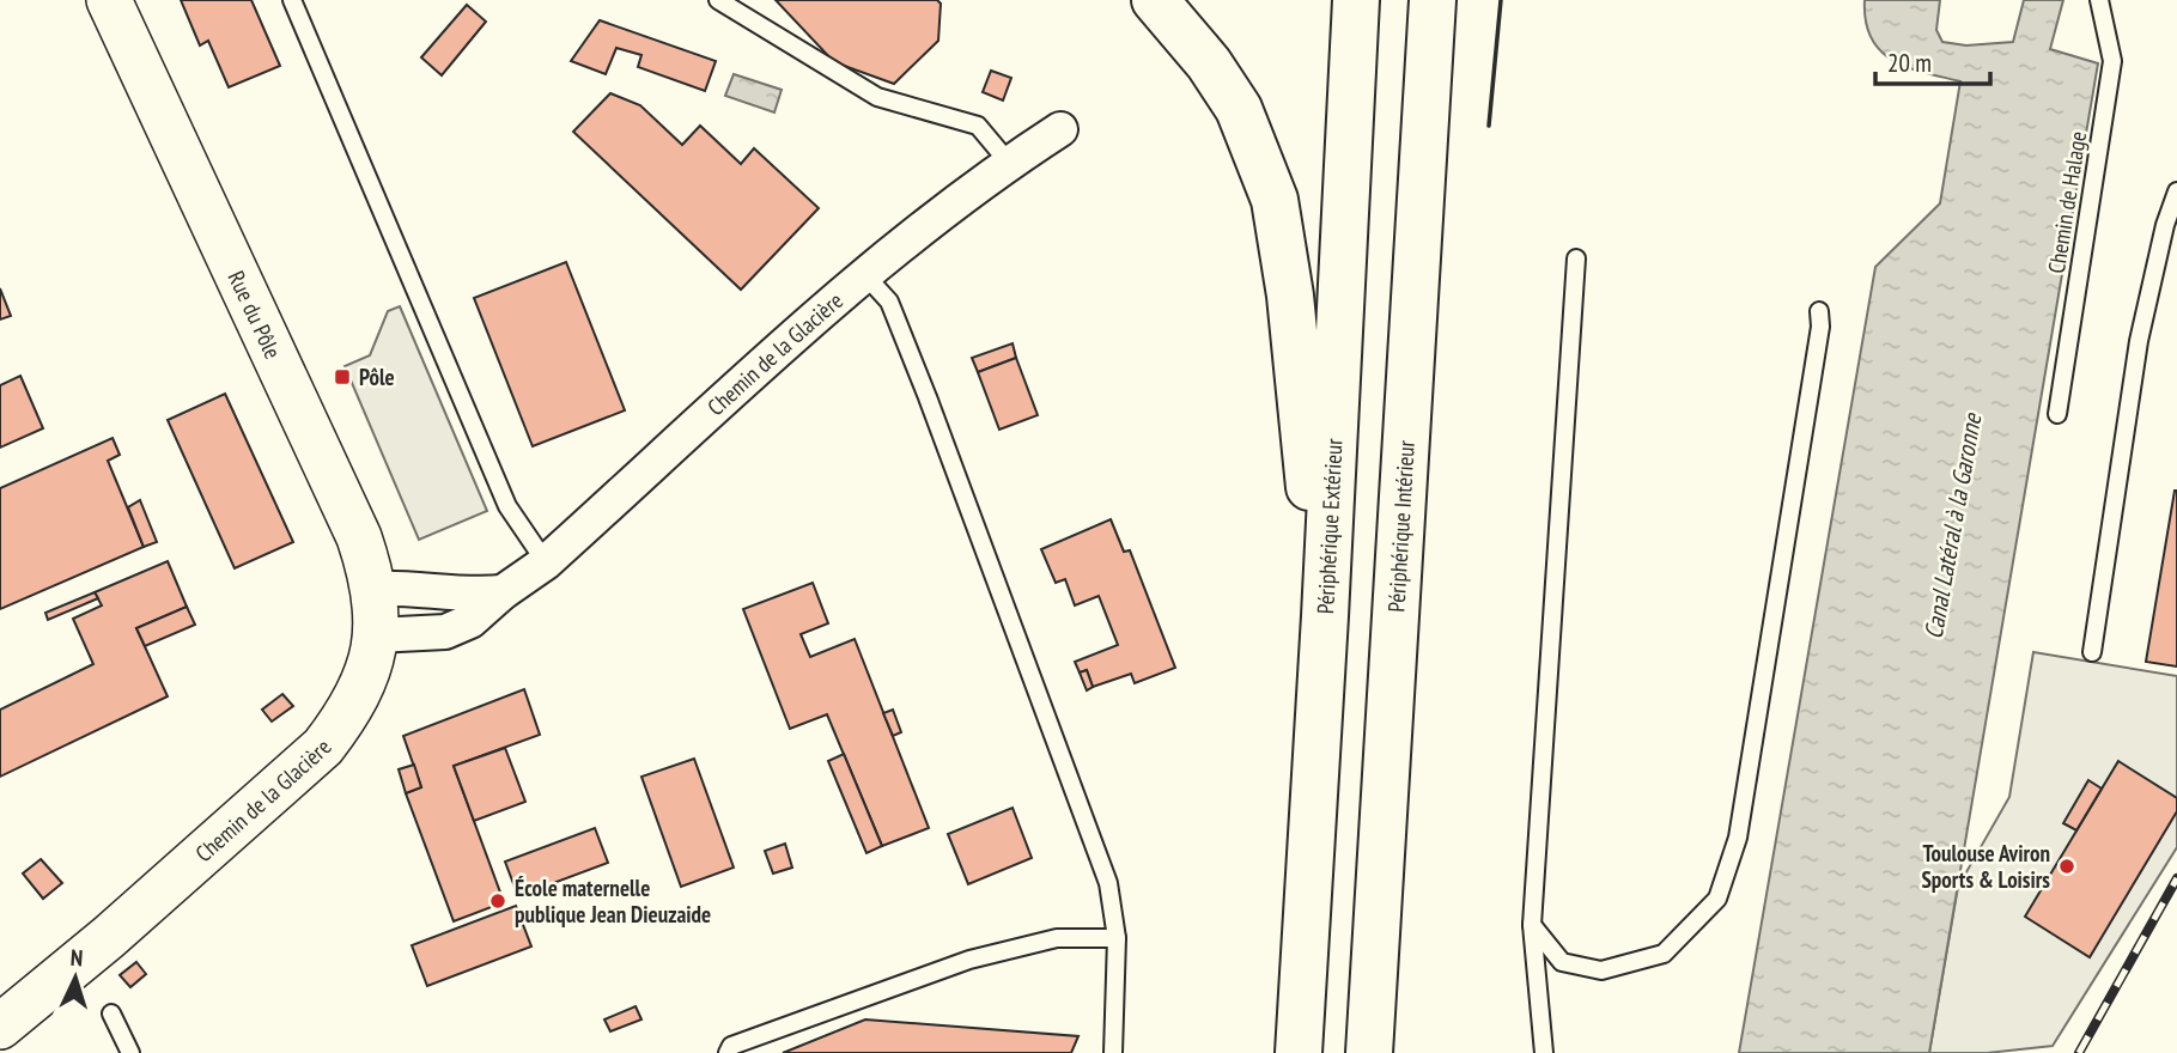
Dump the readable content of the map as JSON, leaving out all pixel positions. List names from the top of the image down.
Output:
{
  "streets": {
    "highway": ["Périphérique Extérieur", "Périphérique Intérieur"],
    "street": ["Rue du Pôle", "Chemin de la Glacière"],
    "lane": ["Chemin de Halage"]
  },
  "crossings": [
    ["Rue du Pôle", "Chemin de la Glacière"]
  ],
  "water": ["Canal Latéral à la Garonne"],
  "places": {
    "transit": ["Pôle"],
    "other": ["Toulouse Aviron Sports & Loisirs", "École maternelle publique Jean Dieuzaide"]
  },
  "scale_bar": "20 m",
  "north": "top"
}
